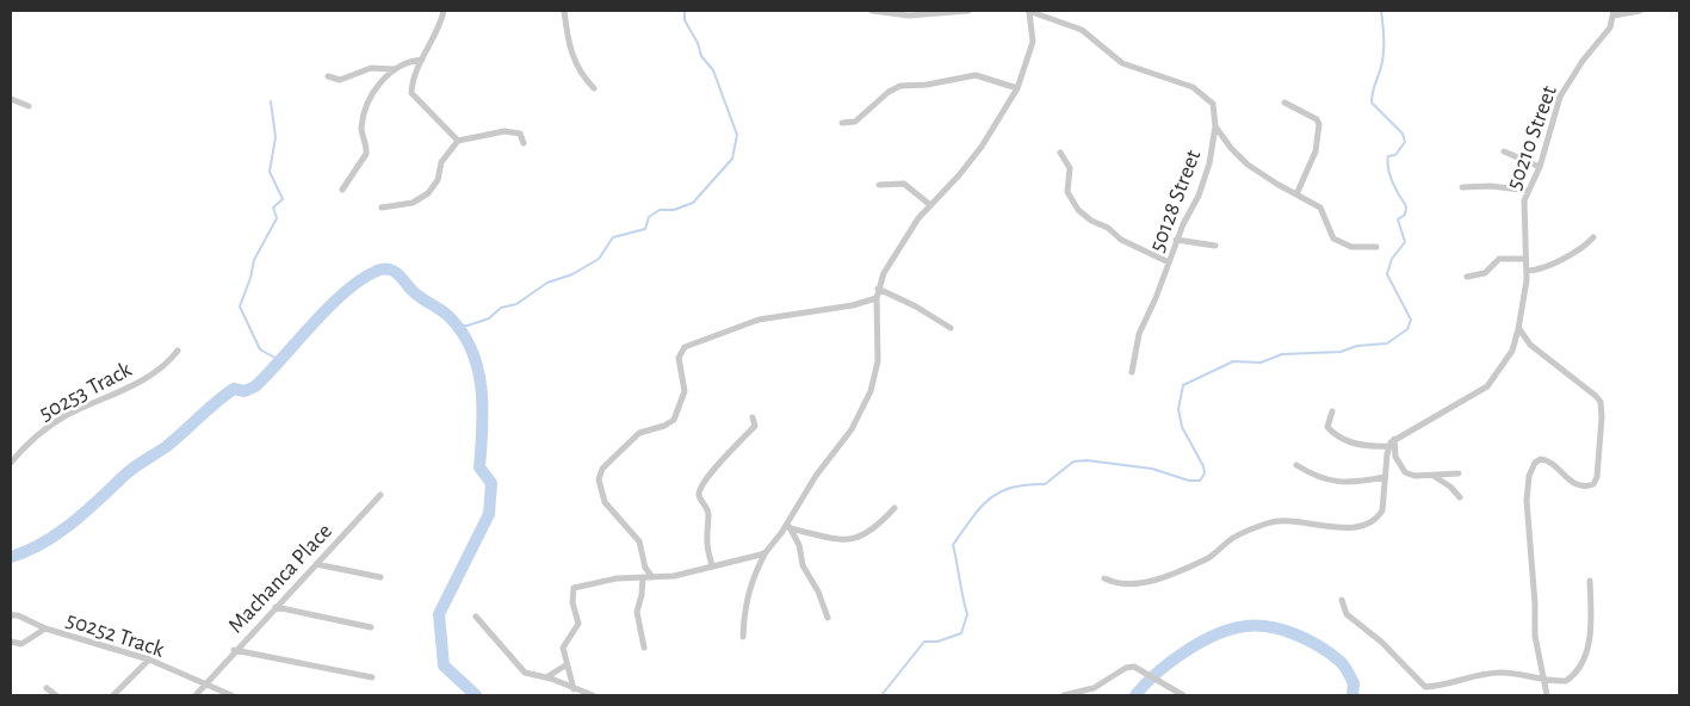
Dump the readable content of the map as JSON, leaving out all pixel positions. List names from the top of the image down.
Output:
{
  "streets": {
    "street": [
      "50210 Street",
      "50128 Street",
      "50253 Track",
      "Machanca Place",
      "50252 Track"
    ]
  },
  "crossings": [
    ["Machanca Place", "50252 Track"]
  ]
}
